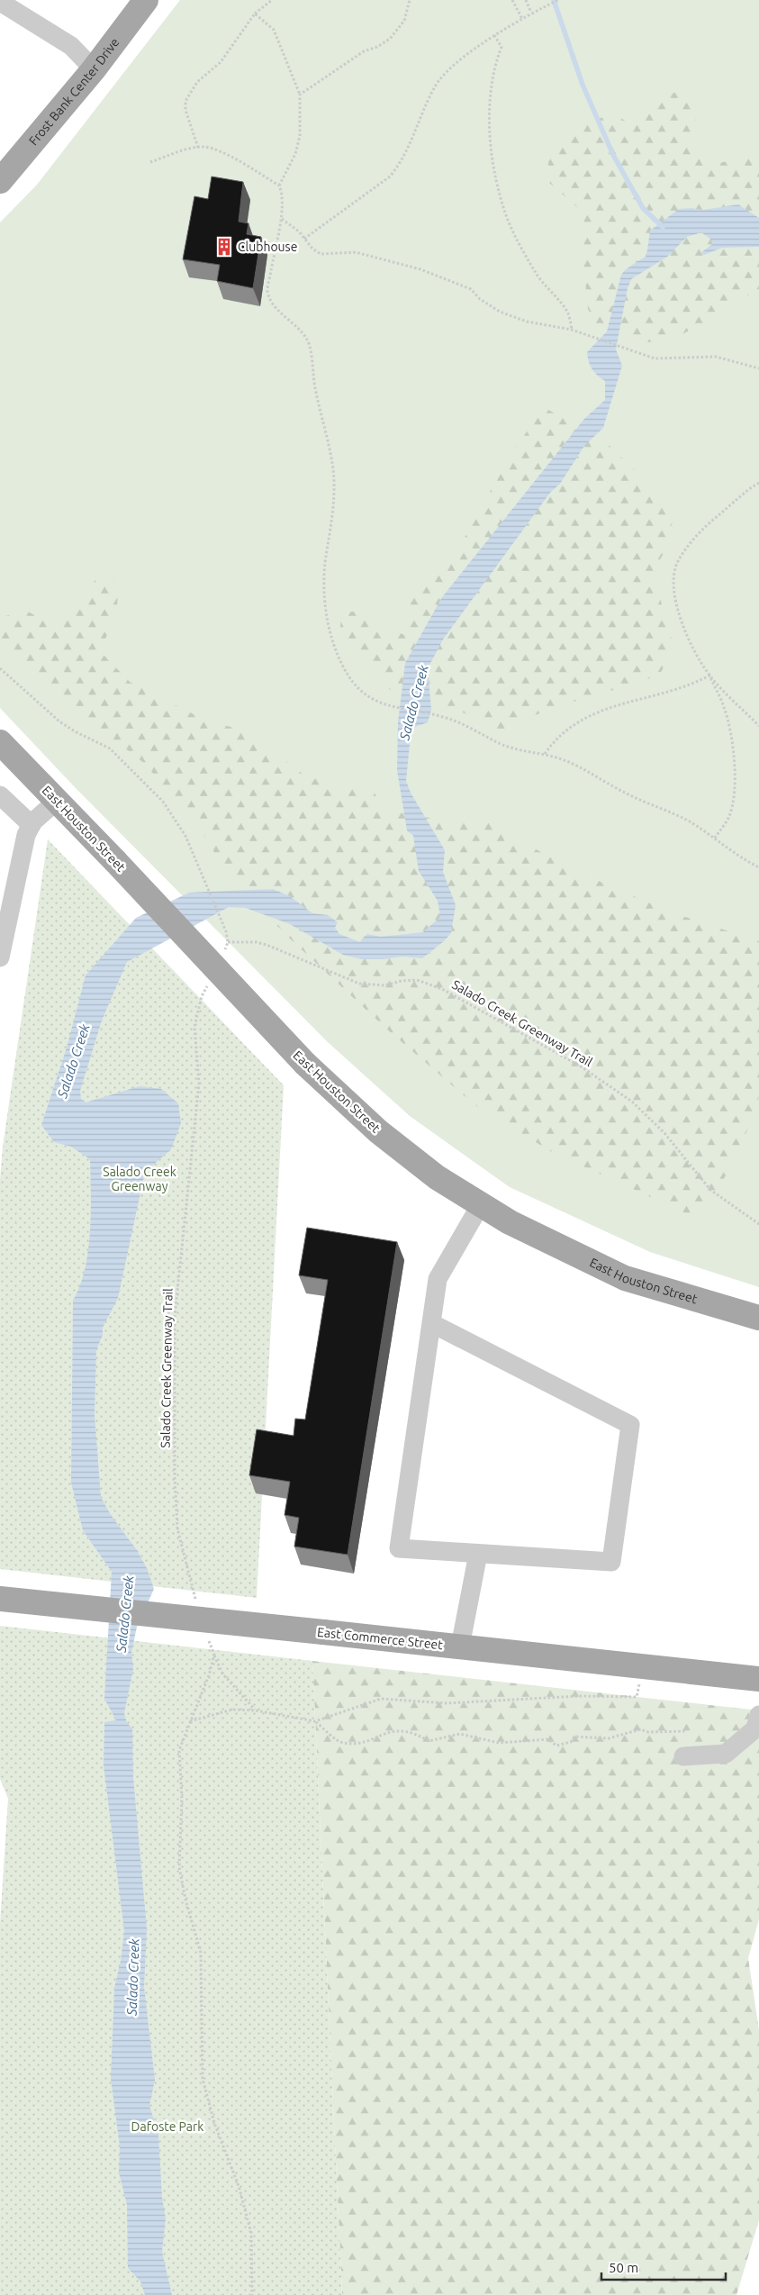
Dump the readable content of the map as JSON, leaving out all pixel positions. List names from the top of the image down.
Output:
{
  "streets": {
    "main road": ["Frost Bank Center Drive", "East Houston Street", "East Commerce Street"],
    "path": ["Salado Creek Greenway Trail"]
  },
  "water": ["Salado Creek"],
  "parks": ["Salado Creek Greenway", "Dafoste Park"],
  "places": {
    "building": ["Clubhouse"]
  },
  "scale_bar": "50 m"
}
